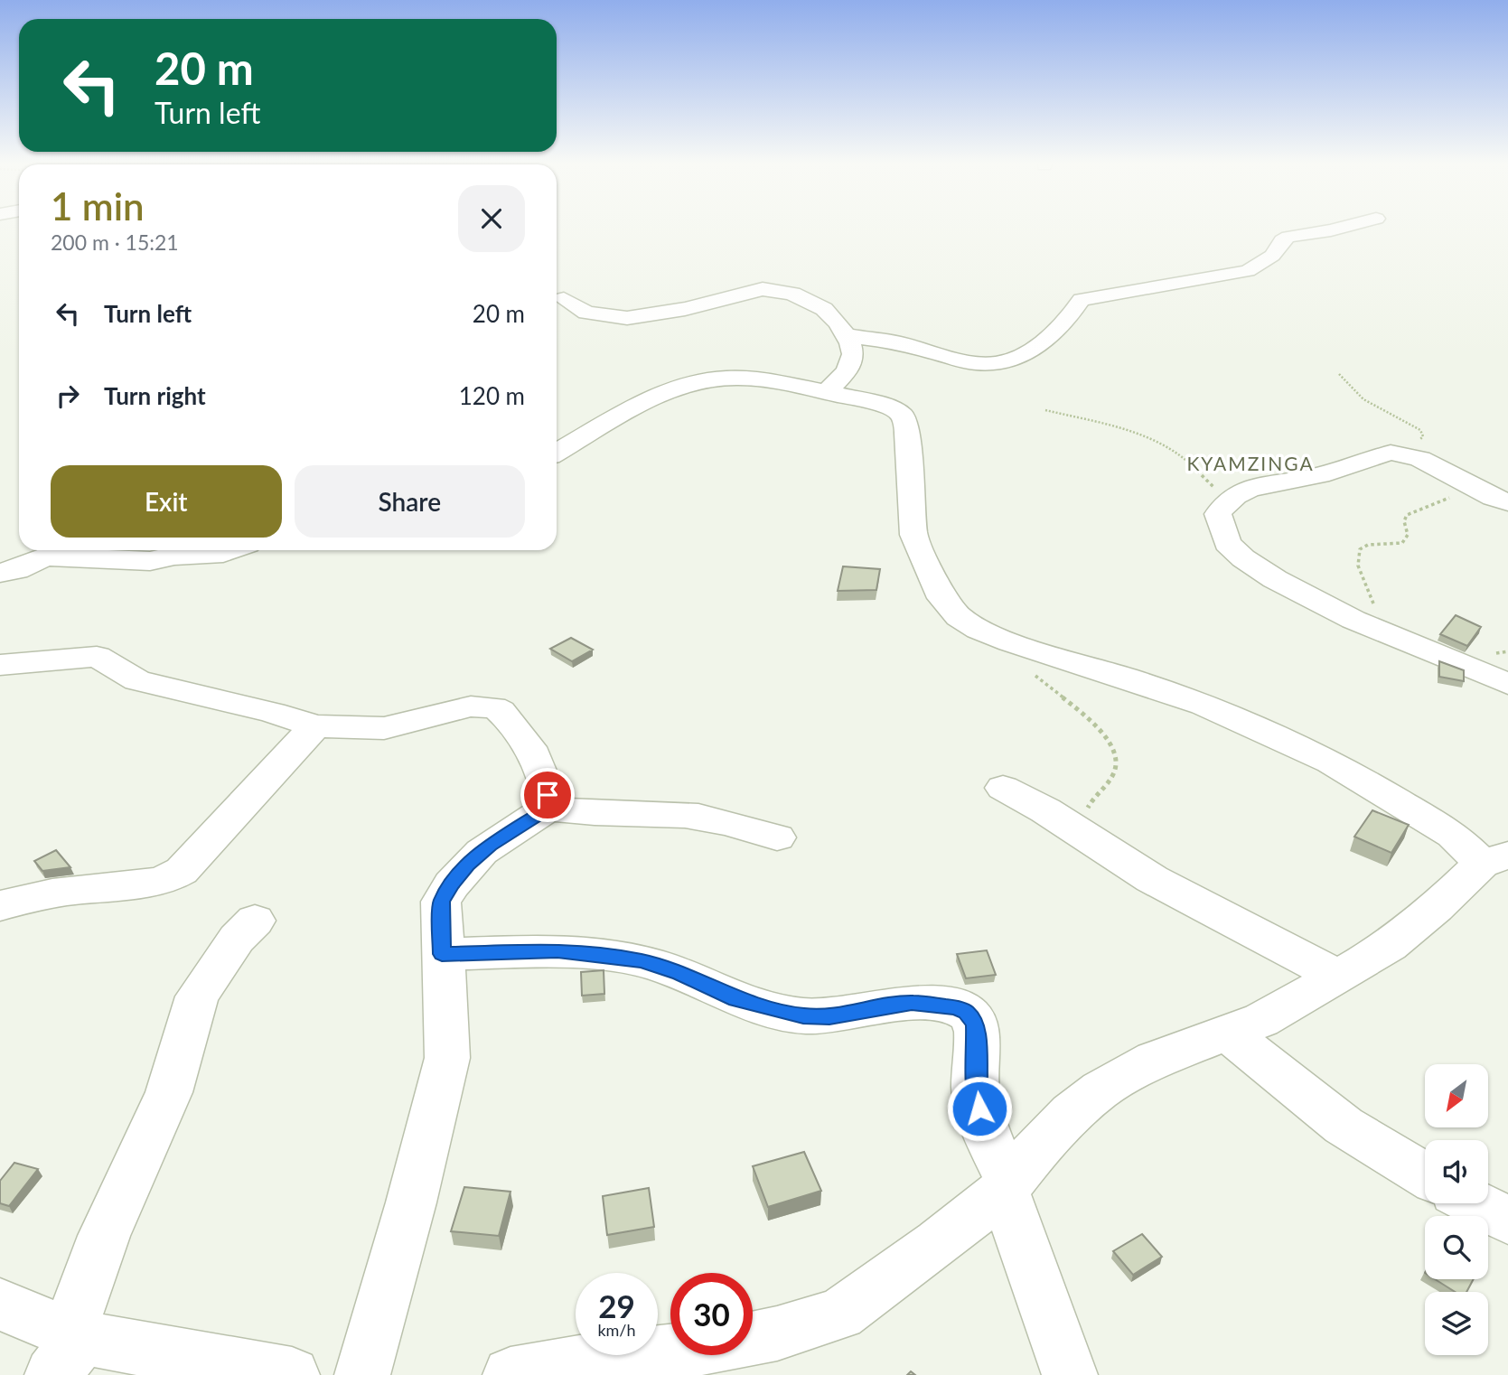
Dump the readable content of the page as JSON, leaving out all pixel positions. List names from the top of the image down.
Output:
{
  "districts": ["KYAMZINGA"],
  "north": "bottom left",
  "page": {
    "turn": ["20 m", "Turn left"],
    "heading": ["1 min", "200 m · 15:21"],
    "list": [
      {
        "name": "Turn left",
        "value": "20 m"
      },
      {
        "name": "Turn right",
        "value": "120 m"
      }
    ],
    "buttons": ["Exit", "Share"],
    "speed": "29 km/h",
    "limit": "30"
  }
}
